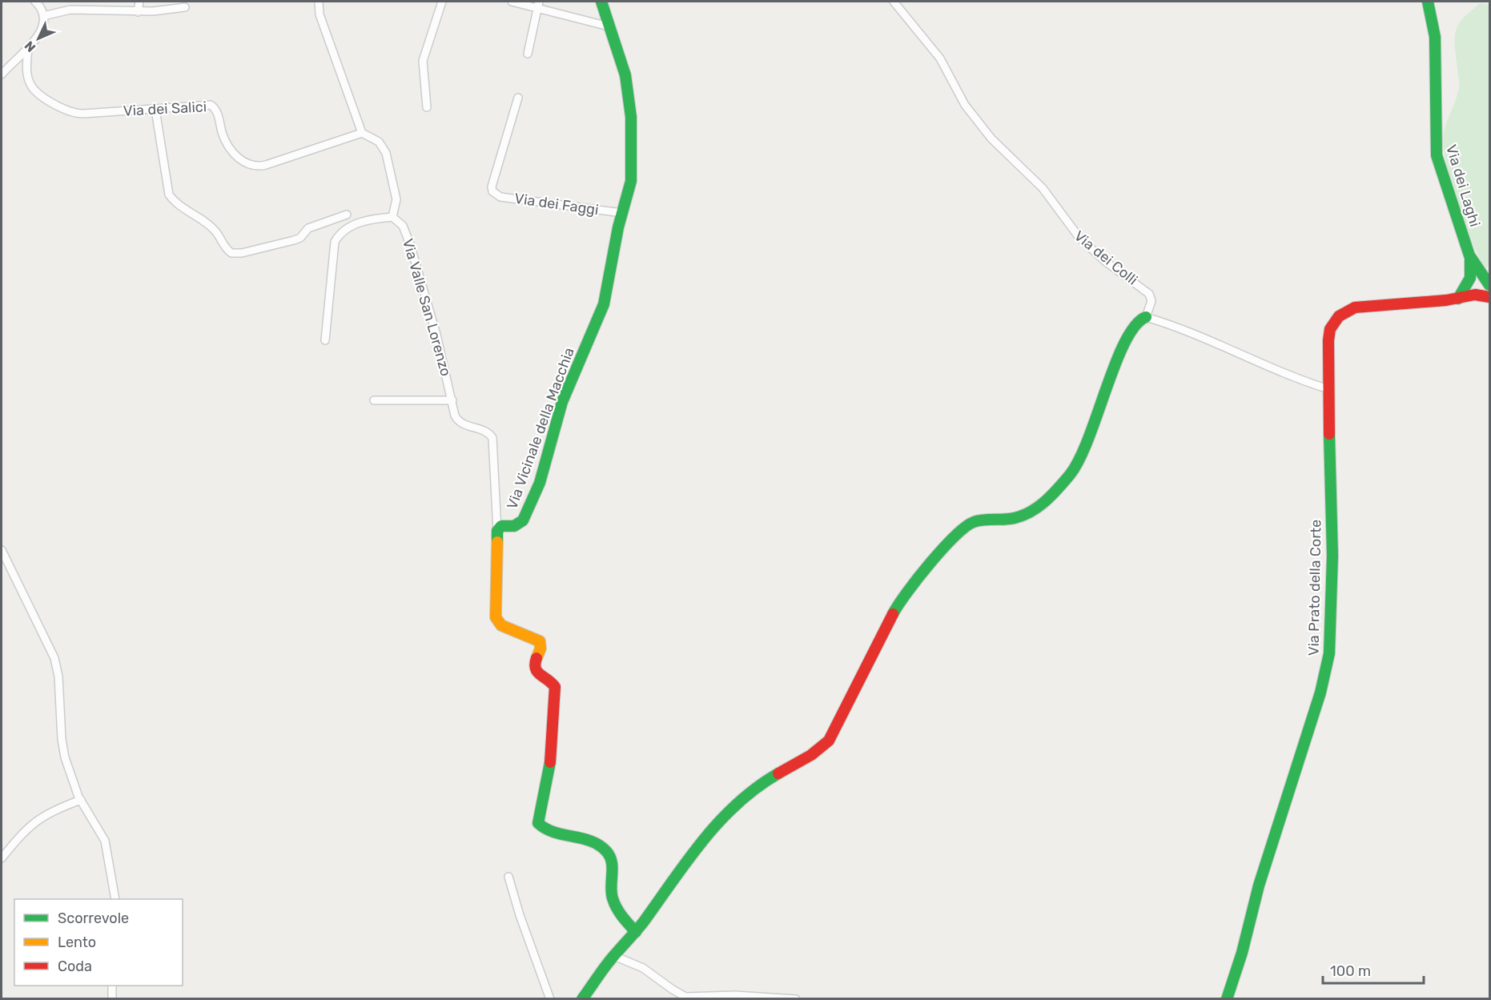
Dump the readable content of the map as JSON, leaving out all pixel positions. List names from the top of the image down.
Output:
{
  "streets": {
    "street": [
      "Via dei Salici",
      "Via dei Laghi",
      "Via dei Faggi",
      "Via dei Colli",
      "Via Valle San Lorenzo",
      "Via Vicinale della Macchia",
      "Via Prato della Corte"
    ]
  },
  "crossings": [
    ["Via dei Faggi", "Via Vicinale della Macchia"],
    ["Via Valle San Lorenzo", "Via Vicinale della Macchia"]
  ],
  "legend": ["Scorrevole", "Lento", "Coda"],
  "scale_bar": "100 m",
  "north": "bottom left"
}
